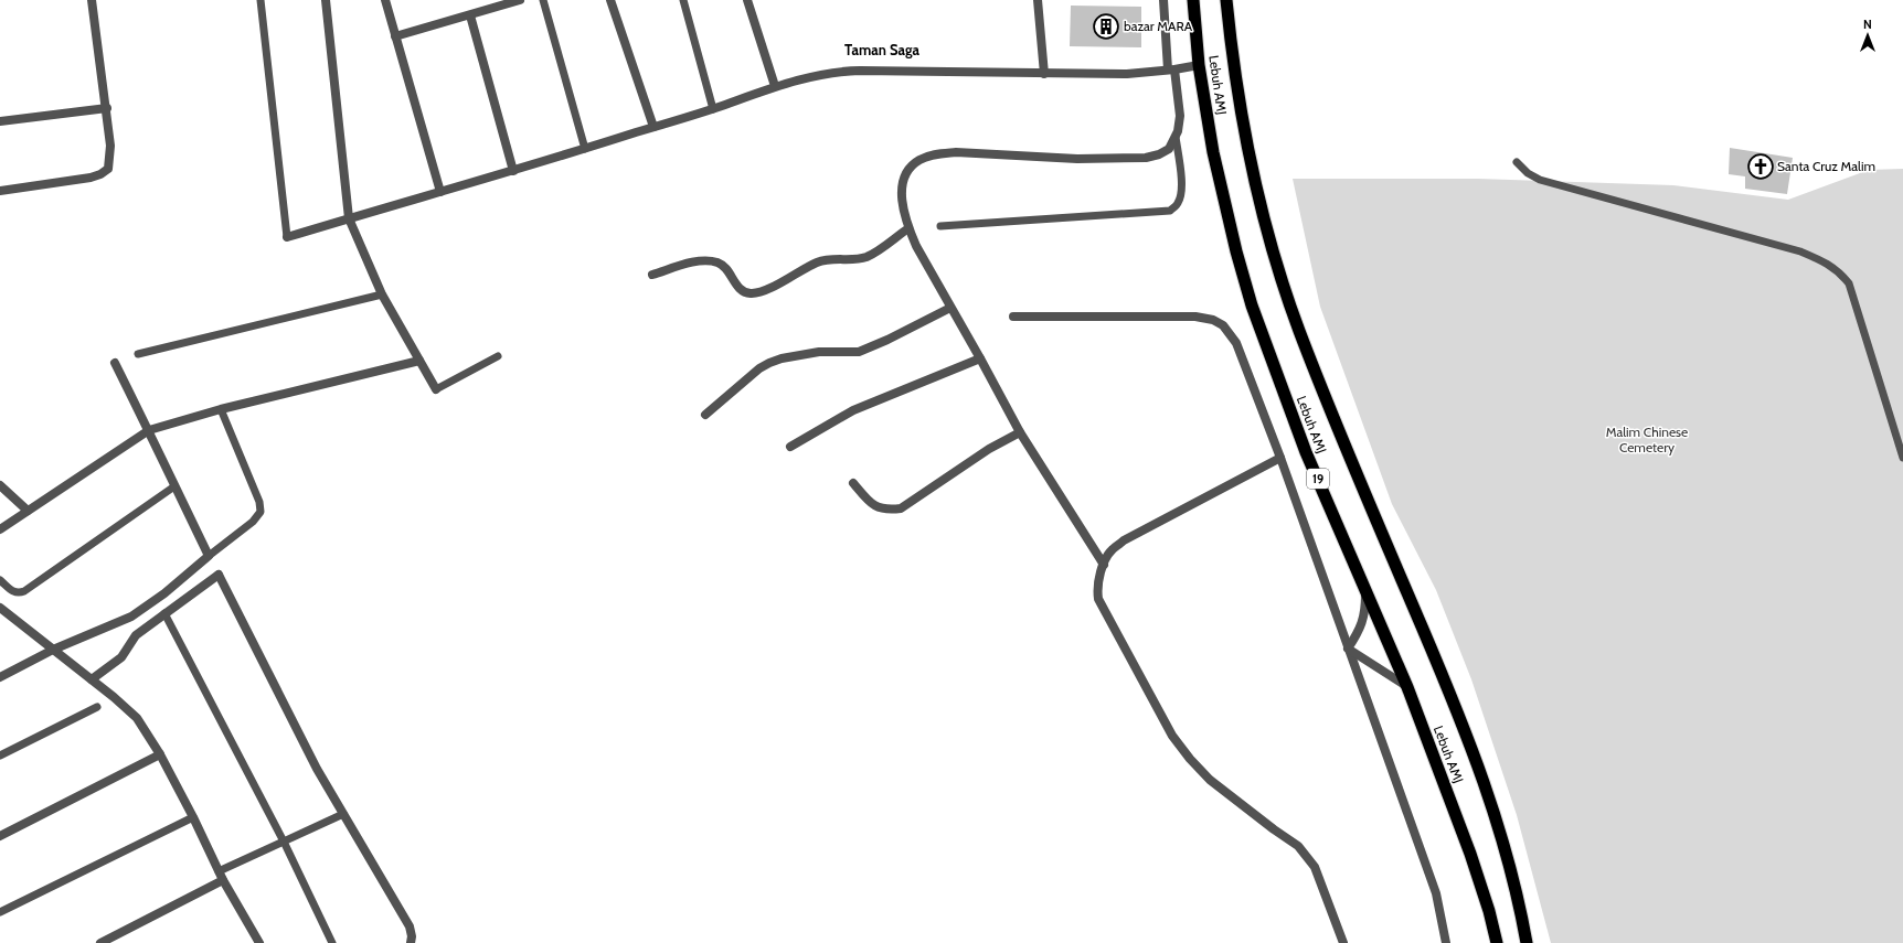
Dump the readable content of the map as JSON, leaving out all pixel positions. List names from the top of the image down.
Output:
{
  "streets": {
    "highway": ["Lebuh AMJ", "19"]
  },
  "districts": ["Taman Saga"],
  "parks": ["Malim Chinese Cemetery"],
  "places": {
    "building": ["bazar MARA"],
    "church": ["Santa Cruz Malim"]
  },
  "north": "top"
}
